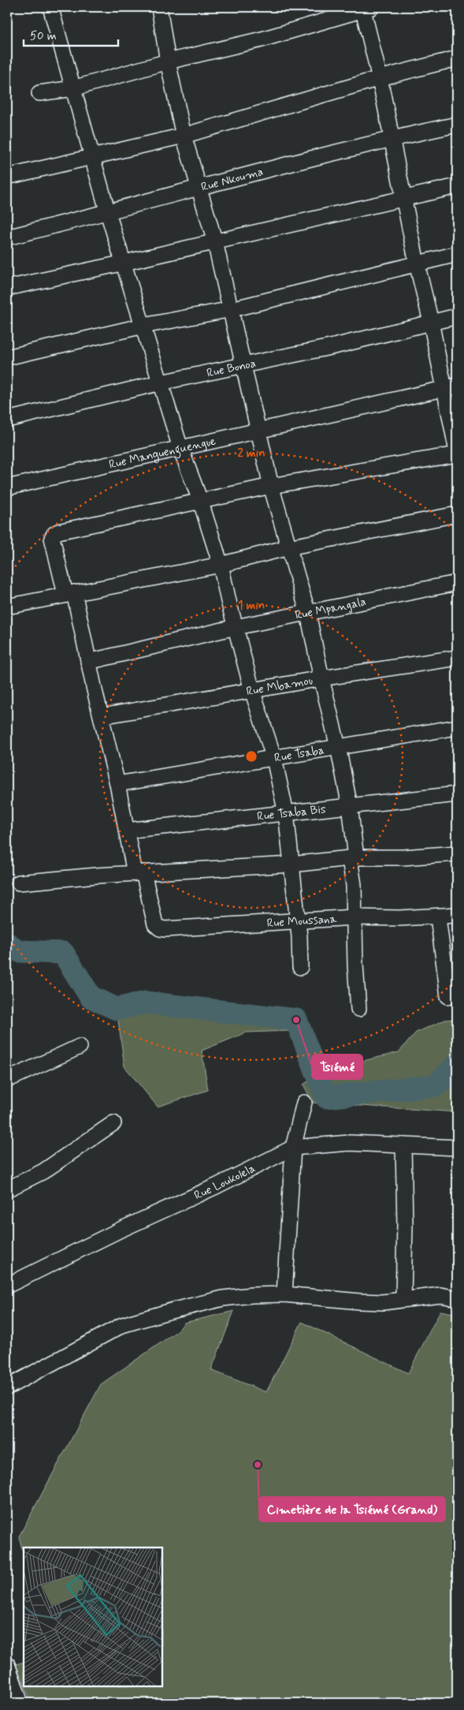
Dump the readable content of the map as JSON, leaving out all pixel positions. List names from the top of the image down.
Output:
{
  "streets": {
    "street": [
      "Rue Nkouma",
      "Rue Bonoa",
      "Rue Manguenguengue",
      "Rue Mpangala",
      "Rue Mbamou",
      "Rue Tsaba",
      "Rue Tsaba Bis",
      "Rue Moussana",
      "Rue Loukolela"
    ]
  },
  "places": ["Tsiémé", "Cimetière de la Tsiémé (Grand)"],
  "scale_bar": "50 m",
  "rings": ["2 min", "1 min"]
}
